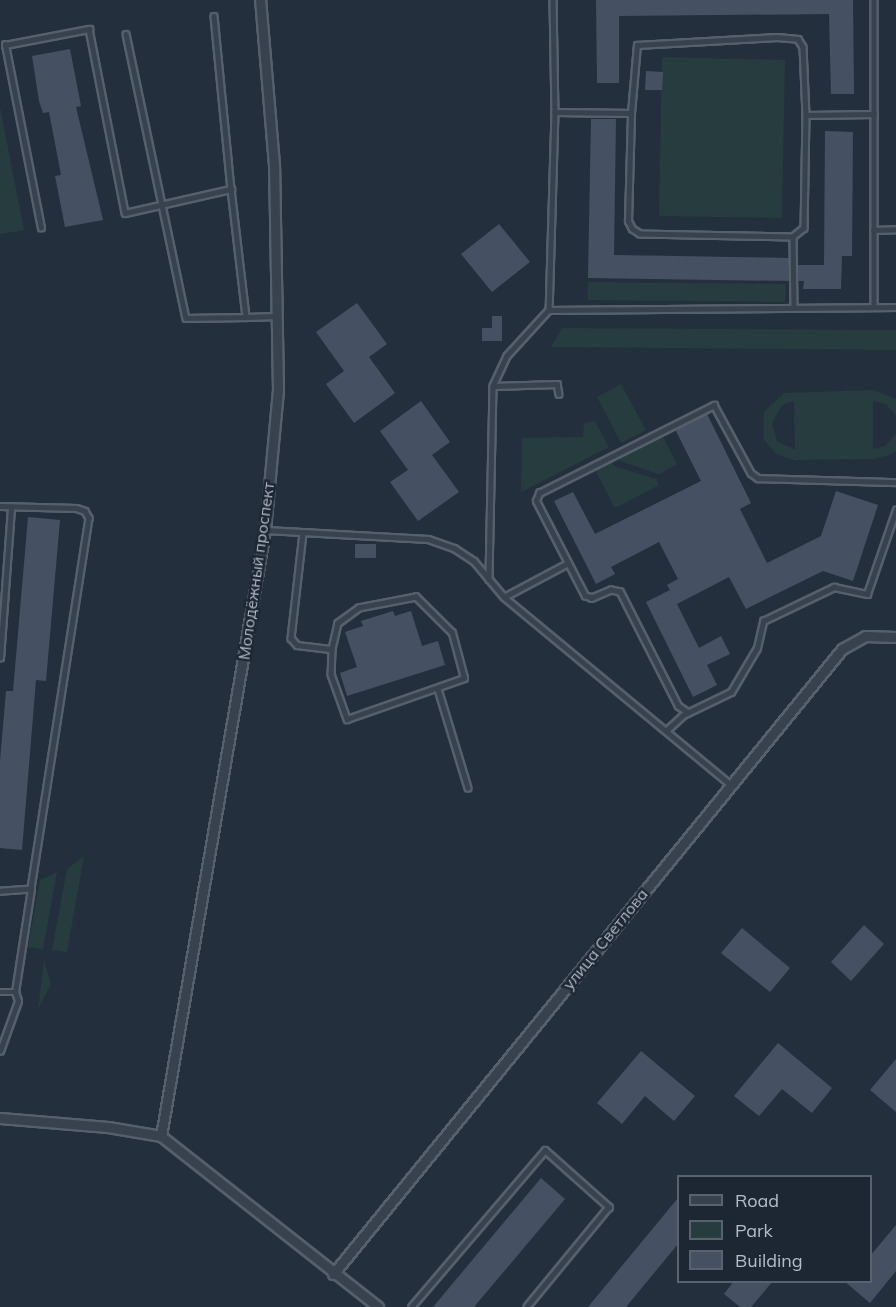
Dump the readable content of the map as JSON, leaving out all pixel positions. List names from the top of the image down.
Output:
{
  "streets": {
    "street": ["Молодёжный проспект", "улица Светлова"]
  },
  "legend": ["Road", "Park", "Building"]
}
